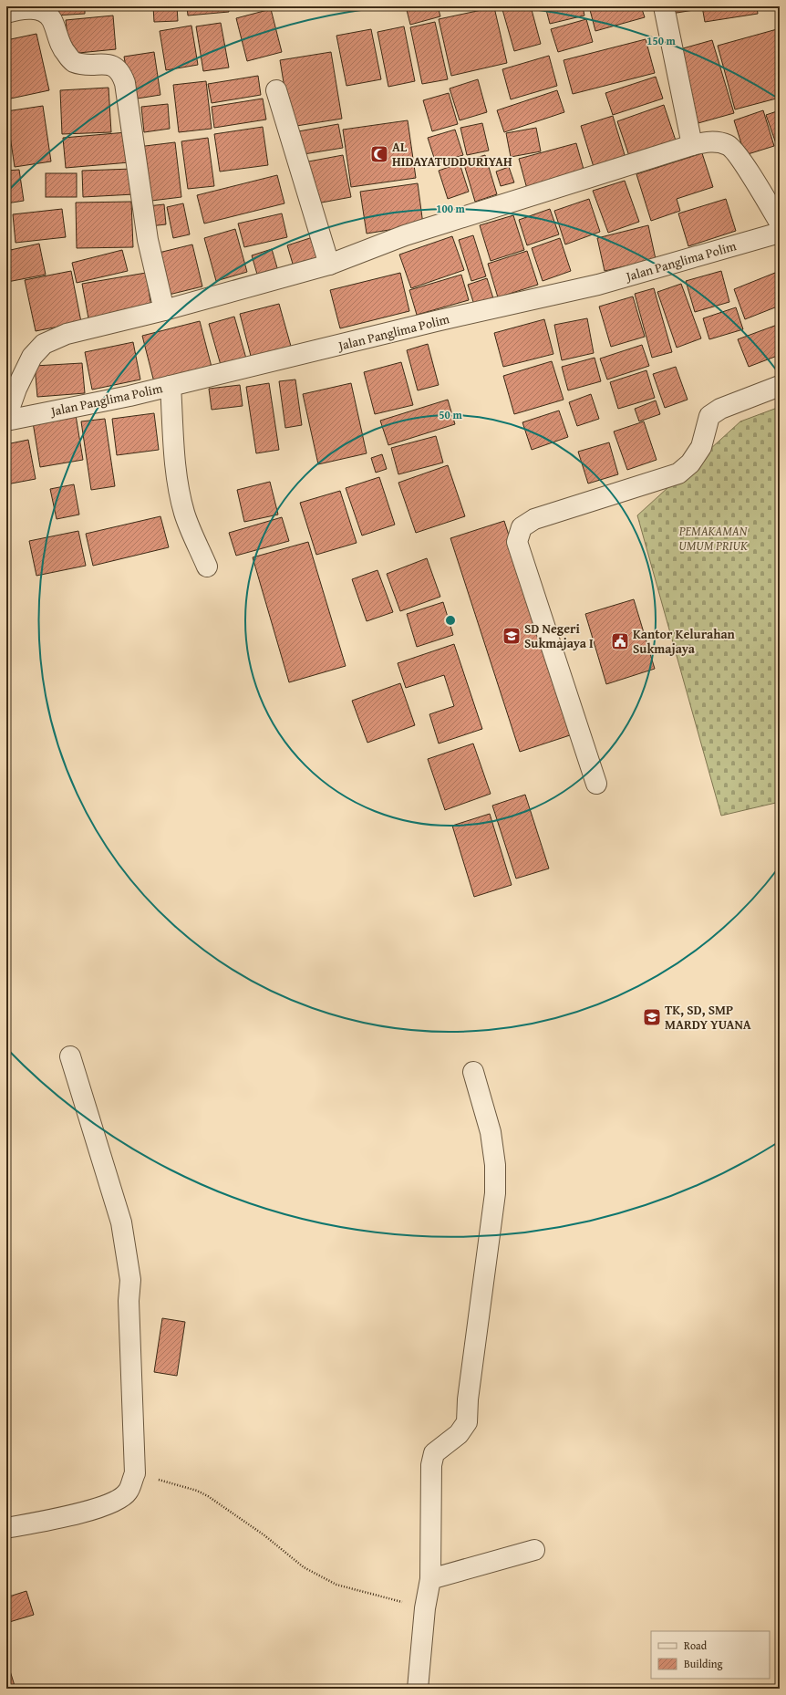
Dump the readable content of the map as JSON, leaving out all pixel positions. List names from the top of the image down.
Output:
{
  "streets": {
    "street": ["Jalan Panglima Polim"]
  },
  "parks": ["PEMAKAMAN UMUM PRIUK"],
  "places": {
    "mosque": ["AL HIDAYATUDDURIYAH"],
    "school or university": ["SD Negeri Sukmajaya I", "TK, SD, SMP MARDY YUANA"],
    "public building": ["Kantor Kelurahan Sukmajaya"]
  },
  "legend": ["Road", "Building"],
  "rings": ["150 m", "100 m", "50 m"]
}
